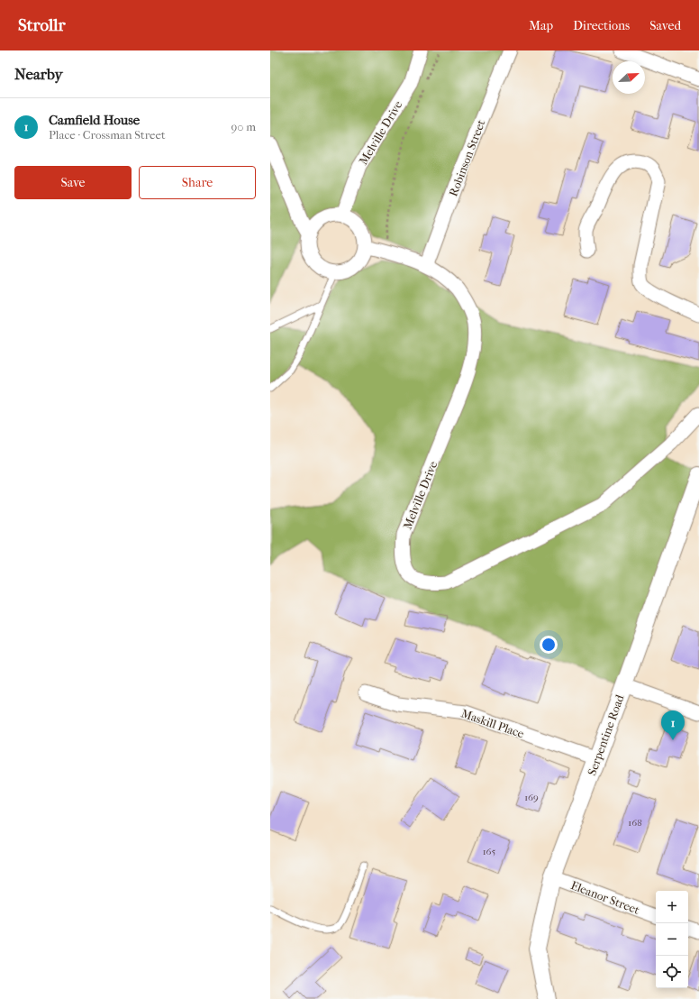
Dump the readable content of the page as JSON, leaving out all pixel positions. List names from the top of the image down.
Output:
{
  "streets": {
    "street": [
      "Melville Drive",
      "Robinson Street",
      "Maskill Place",
      "Serpentine Road",
      "Eleanor Street"
    ]
  },
  "crossings": [
    ["Melville Drive", "Robinson Street"],
    ["Maskill Place", "Serpentine Road"],
    ["Serpentine Road", "Eleanor Street"]
  ],
  "house_numbers": ["169", "168", "165"],
  "north": "top right",
  "page": {
    "header": "Strollr",
    "nav": ["Map", "Directions", "Saved"],
    "heading": "Nearby",
    "list": [
      {
        "mark": "1",
        "name": "Camfield House",
        "note": "Place · Crossman Street",
        "value": "90 m"
      }
    ],
    "buttons": ["Save", "Share"],
    "pins": "1",
    "map_buttons": ["+", "−"]
  }
}
